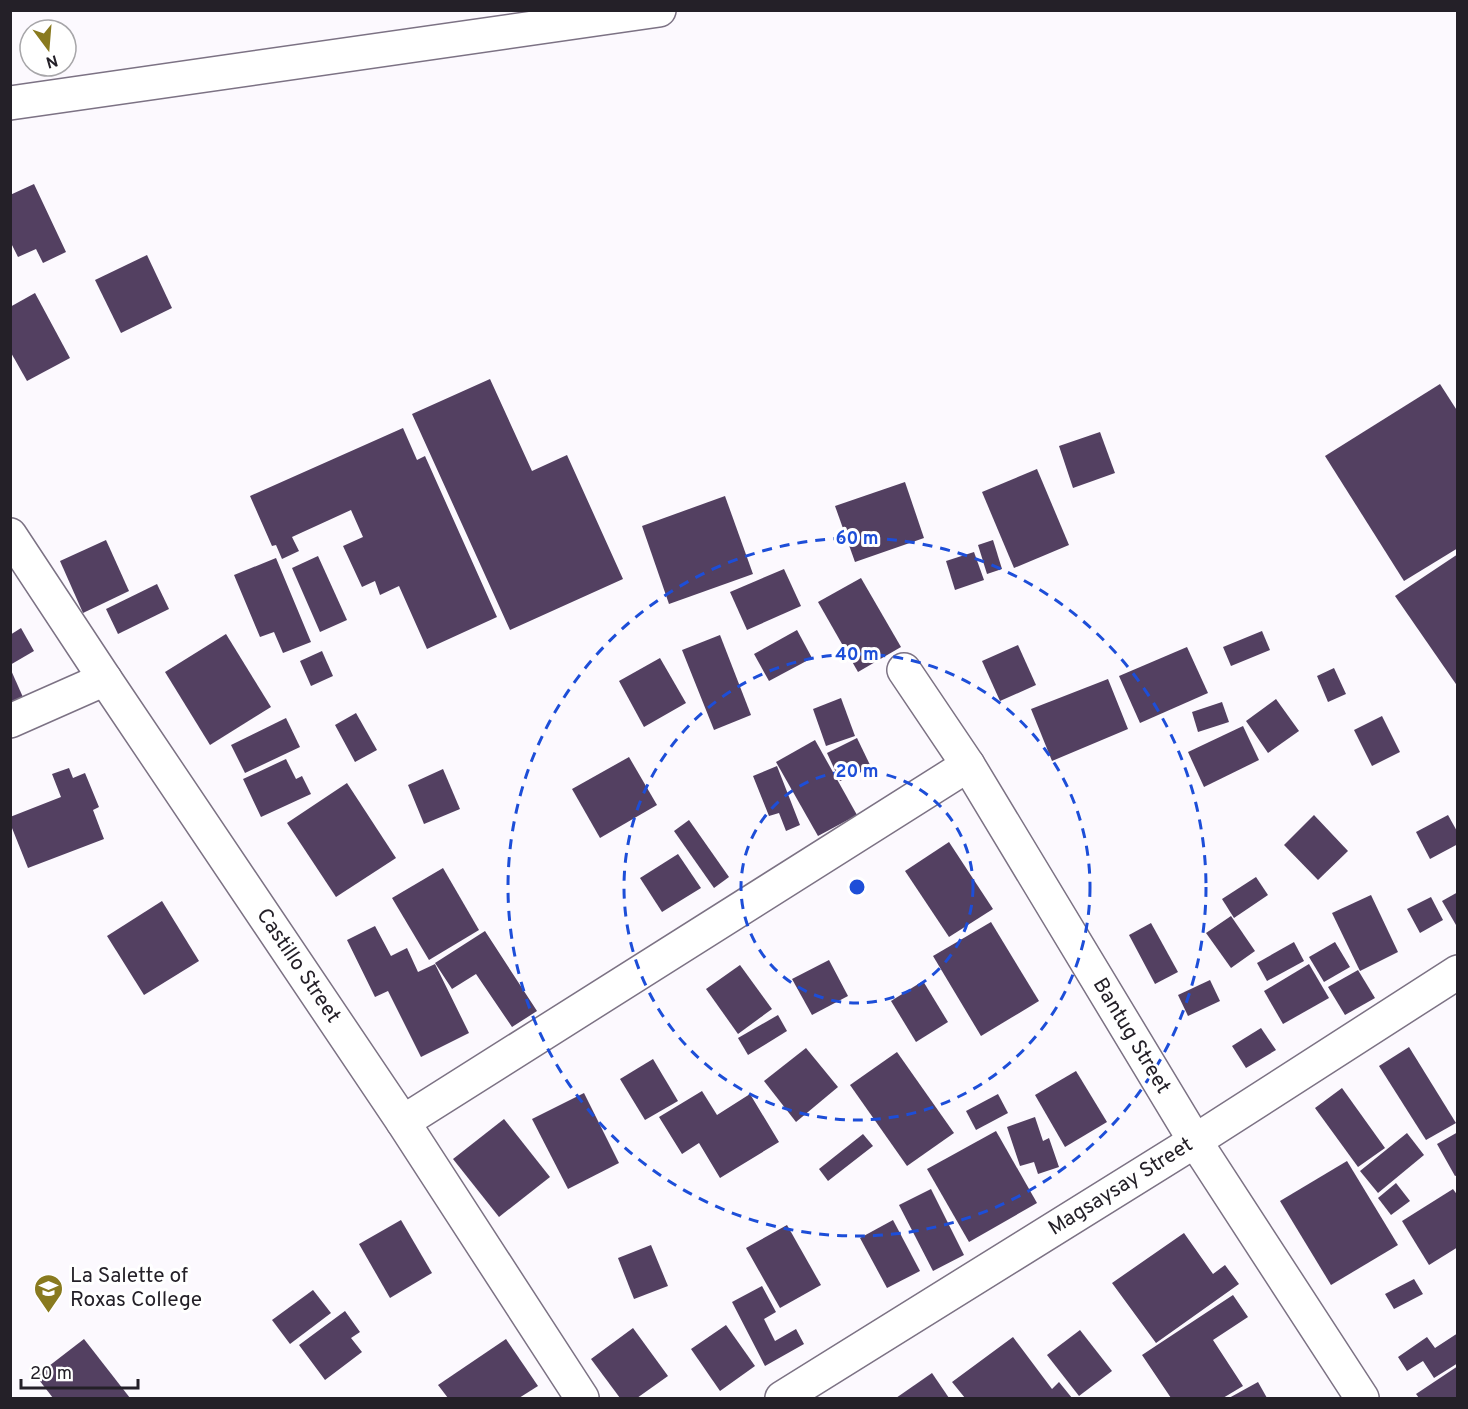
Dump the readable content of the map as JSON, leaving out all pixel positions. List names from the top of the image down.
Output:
{
  "streets": {
    "street": ["Castillo Street", "Bantug Street", "Magsaysay Street"]
  },
  "crossings": [
    ["Bantug Street", "Magsaysay Street"]
  ],
  "places": {
    "school or university": ["La Salette of Roxas College"]
  },
  "scale_bar": "20 m",
  "north": "bottom",
  "rings": ["60 m", "40 m", "20 m"]
}
